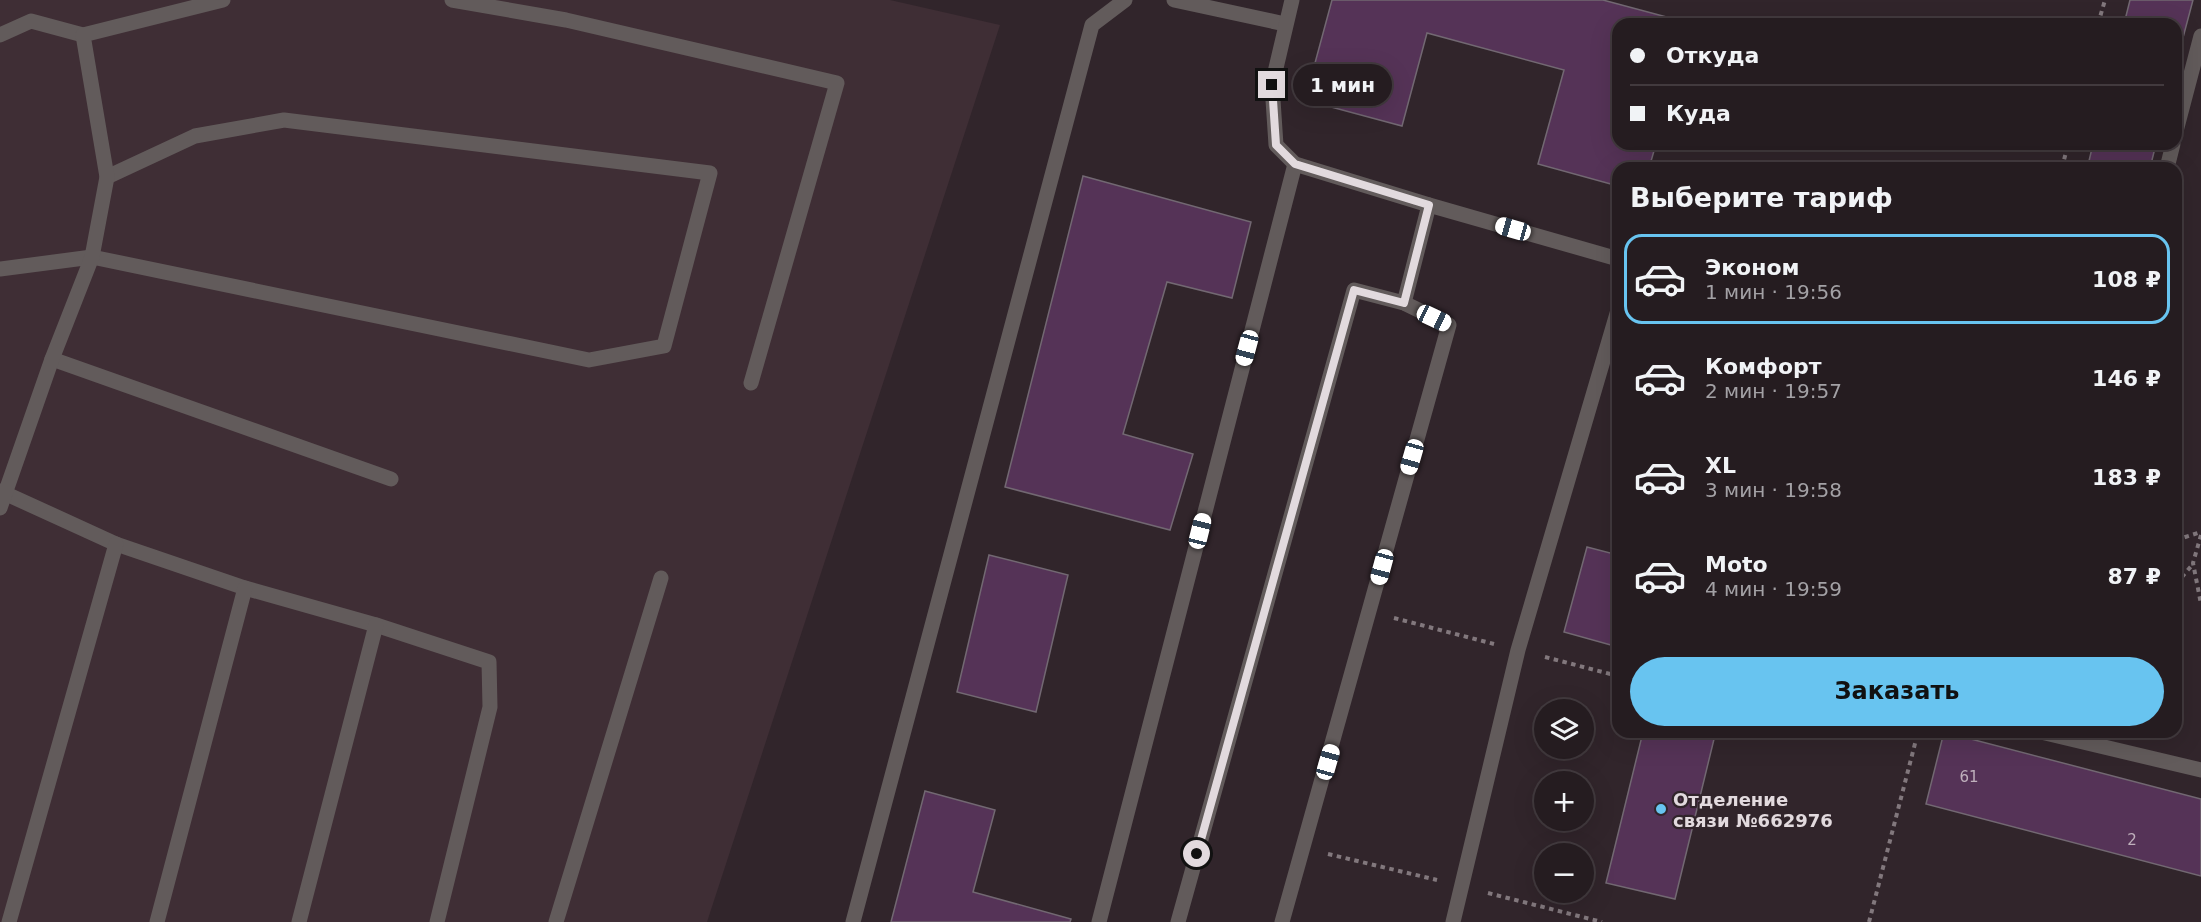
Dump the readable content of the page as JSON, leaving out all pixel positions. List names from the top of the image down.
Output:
{
  "places": ["Отделение связи №662976"],
  "house_numbers": ["61", "2"],
  "page": {
    "banner": ["Откуда", "Куда"],
    "bubble": "1 мин",
    "heading": "Выберите тариф",
    "list": [
      {
        "name": "Эконом",
        "note": "1 мин · 19:56",
        "value": "108 ₽"
      },
      {
        "name": "Комфорт",
        "note": "2 мин · 19:57",
        "value": "146 ₽"
      },
      {
        "name": "XL",
        "note": "3 мин · 19:58",
        "value": "183 ₽"
      },
      {
        "name": "Moto",
        "note": "4 мин · 19:59",
        "value": "87 ₽"
      }
    ],
    "buttons": "Заказать",
    "map_buttons": ["+", "−"]
  }
}
